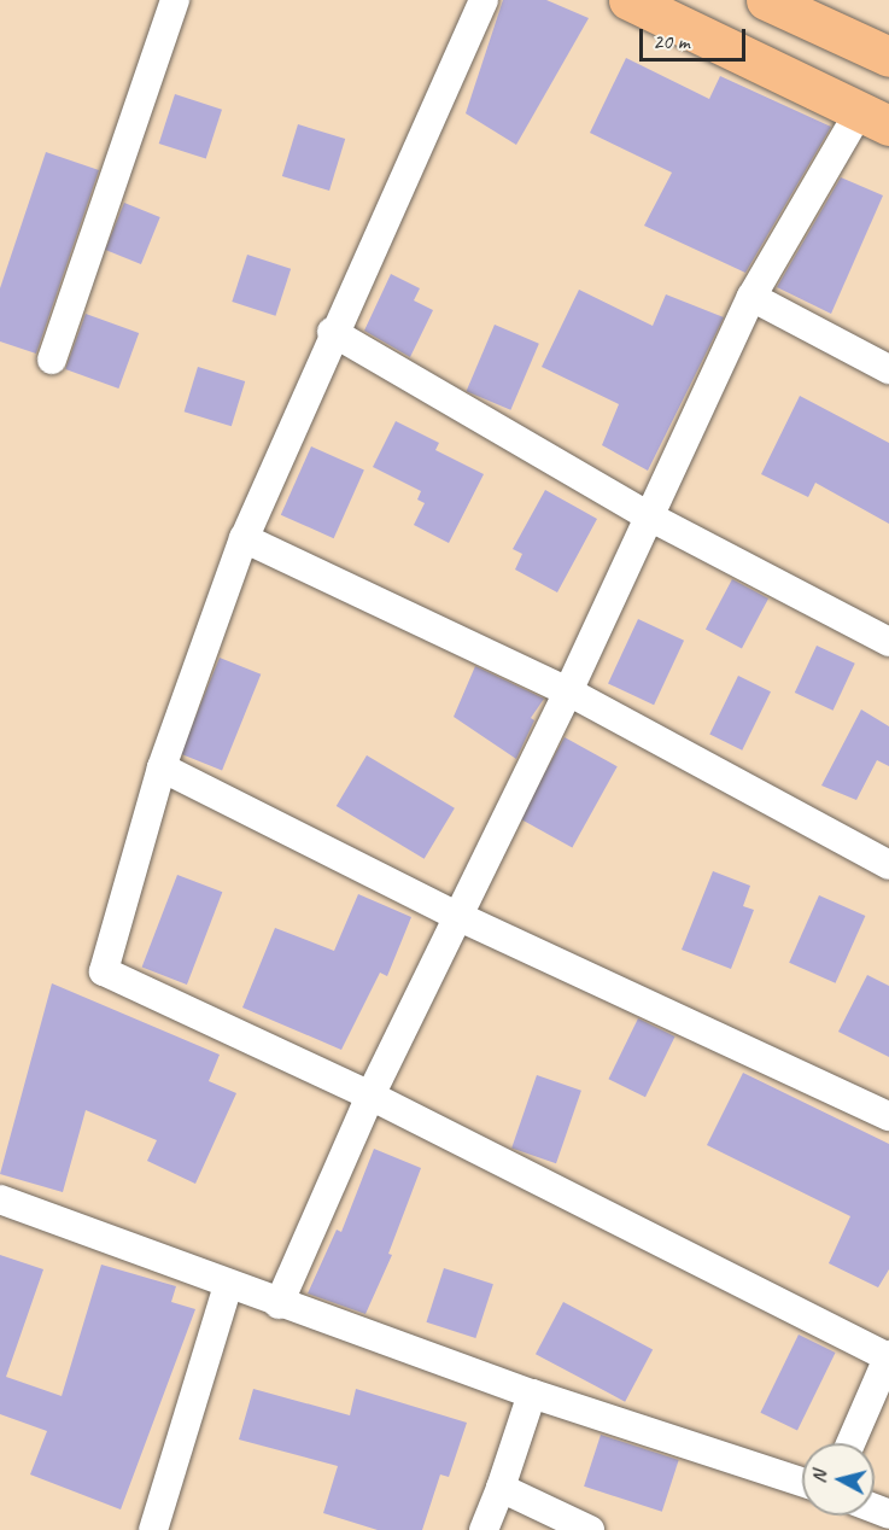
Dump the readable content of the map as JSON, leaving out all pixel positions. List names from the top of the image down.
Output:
{
  "scale_bar": "20 m",
  "north": "left"
}
